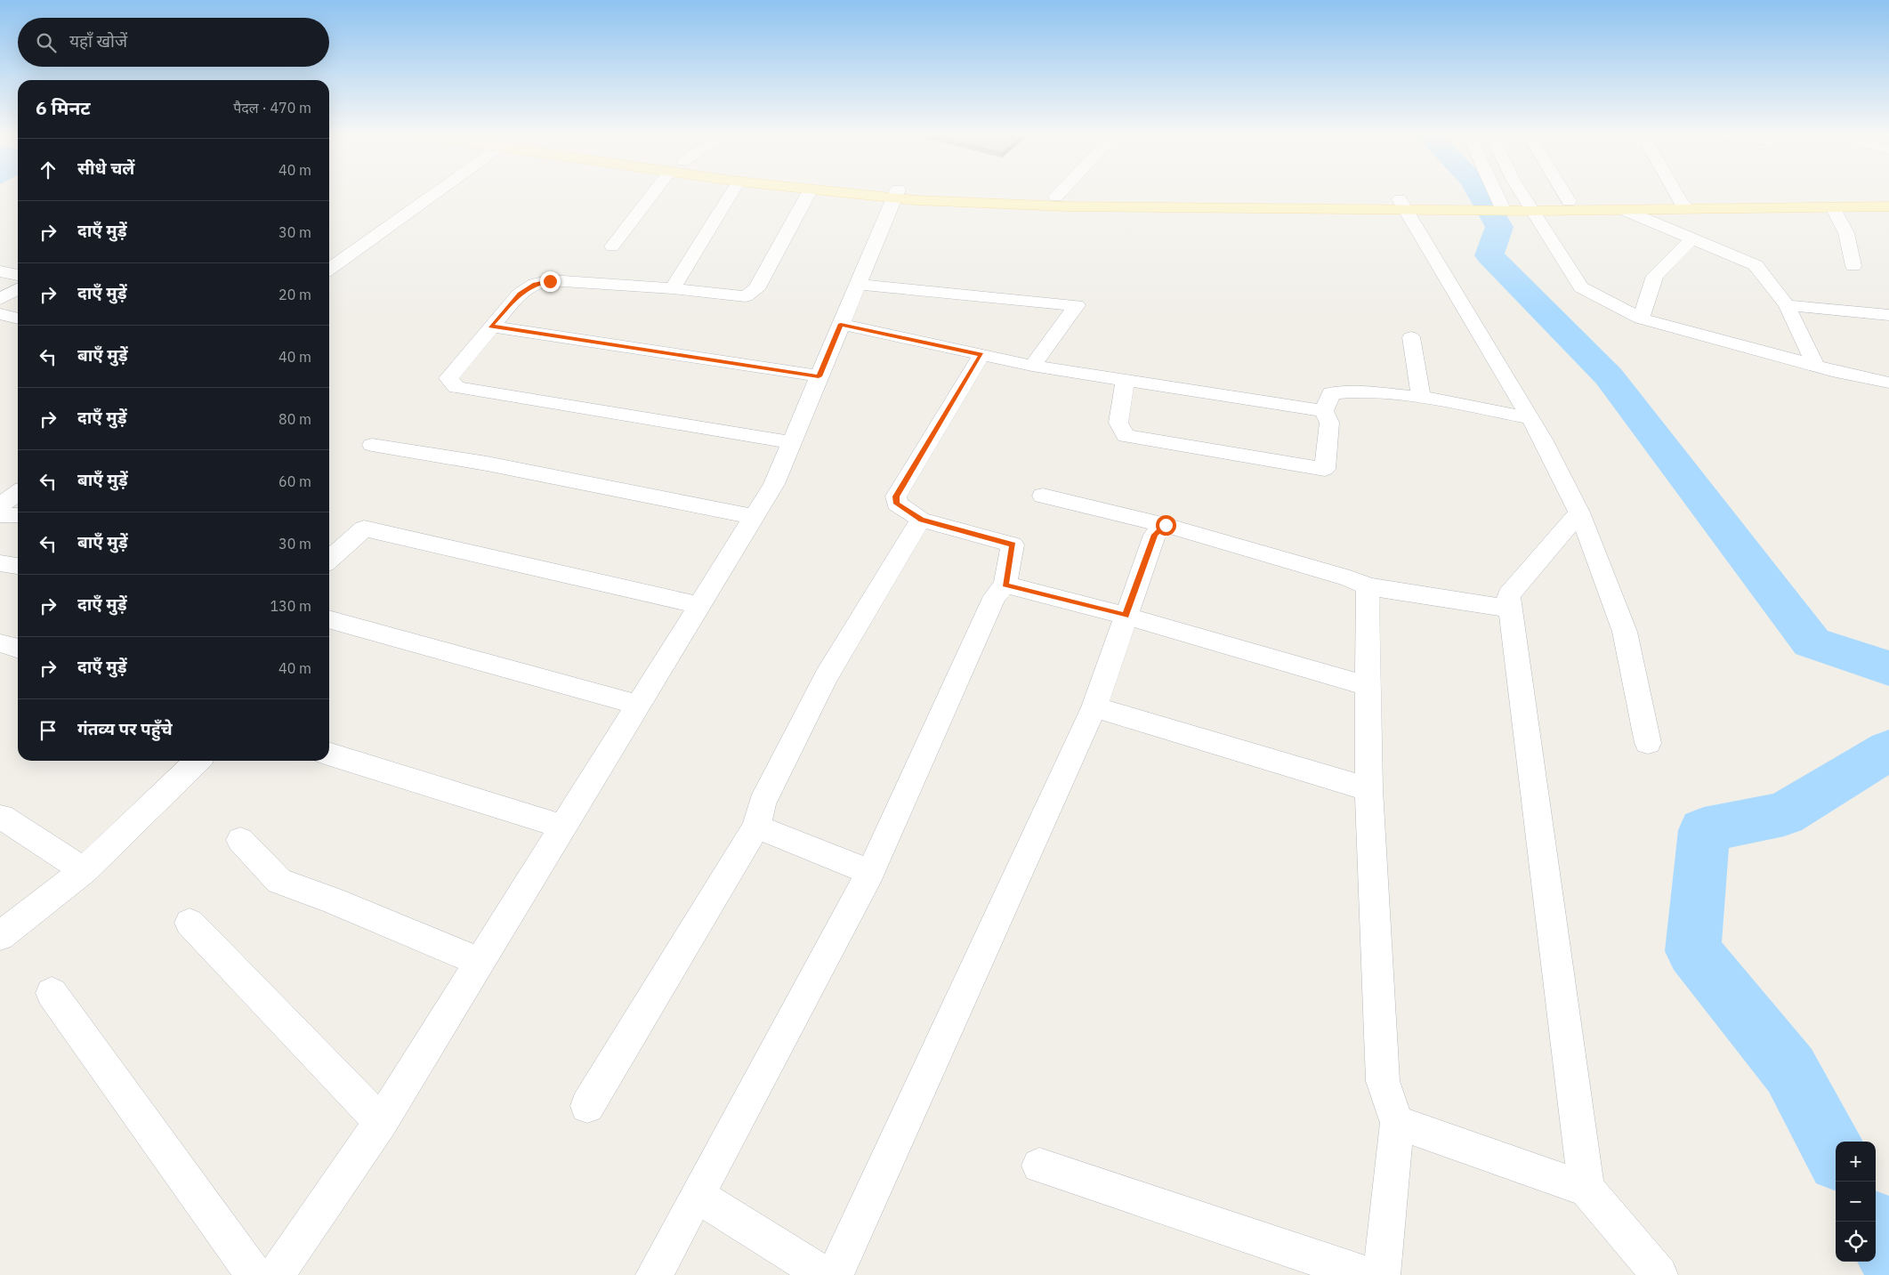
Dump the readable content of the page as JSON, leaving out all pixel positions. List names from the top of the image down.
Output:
{
  "page": {
    "search": "यहाँ खोजें",
    "heading": ["6 मिनट", "पैदल · 470 m"],
    "list": [
      ["सीधे चलें", "40 m"],
      ["दाएँ मुड़ें", "30 m"],
      ["दाएँ मुड़ें", "20 m"],
      ["बाएँ मुड़ें", "40 m"],
      ["दाएँ मुड़ें", "80 m"],
      ["बाएँ मुड़ें", "60 m"],
      ["बाएँ मुड़ें", "30 m"],
      ["दाएँ मुड़ें", "130 m"],
      ["दाएँ मुड़ें", "40 m"],
      "गंतव्य पर पहुँचे"
    ],
    "map_buttons": ["+", "−"]
  }
}
